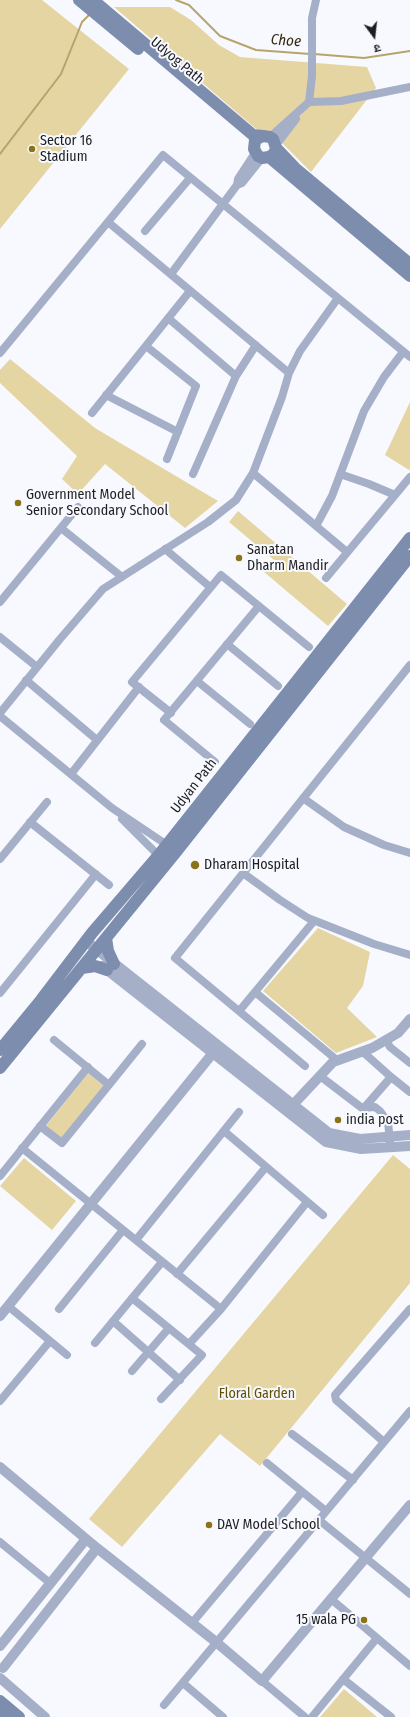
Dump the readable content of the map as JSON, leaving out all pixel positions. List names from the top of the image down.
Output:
{
  "streets": {
    "main road": ["Udyog Path", "Udyan Path"]
  },
  "water": ["Choe"],
  "parks": ["Floral Garden"],
  "places": [
    "Sector 16 Stadium",
    "Government Model Senior Secondary School",
    "Sanatan Dharm Mandir",
    "Dharam Hospital",
    "india post",
    "DAV Model School",
    "15 wala PG"
  ],
  "north": "bottom"
}
